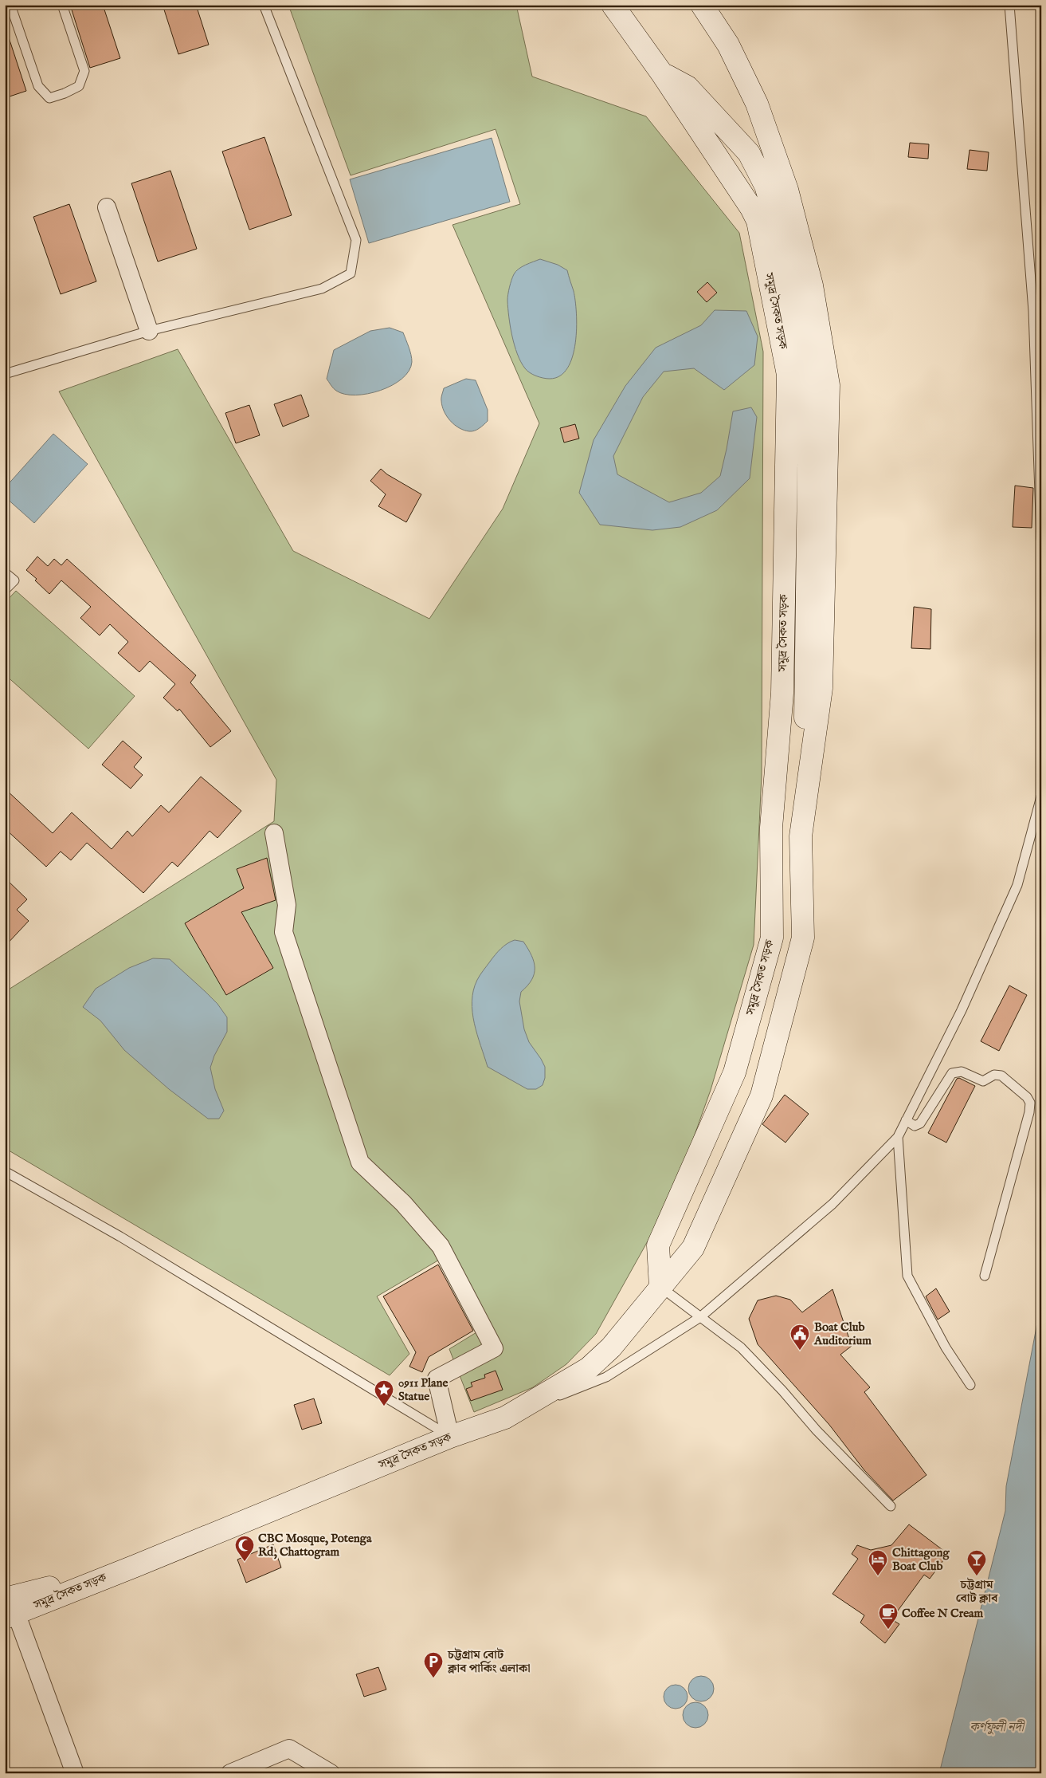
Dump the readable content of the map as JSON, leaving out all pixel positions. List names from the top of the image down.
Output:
{
  "streets": {
    "main road": ["সমুদ্র সৈকত সড়ক"]
  },
  "water": ["কর্ণফুলী নদী"],
  "places": {
    "public building": ["Boat Club Auditorium"],
    "place": ["0911 Plane Statue"],
    "mosque": ["CBC Mosque, Potenga Rd, Chattogram"],
    "hotel": ["Chittagong Boat Club"],
    "bar": ["চট্টগ্রাম বোট ক্লাব"],
    "cafe": ["Coffee N Cream"],
    "parking": ["চট্টগ্রাম বোট ক্লাব পার্কিং এলাকা"]
  }
}
